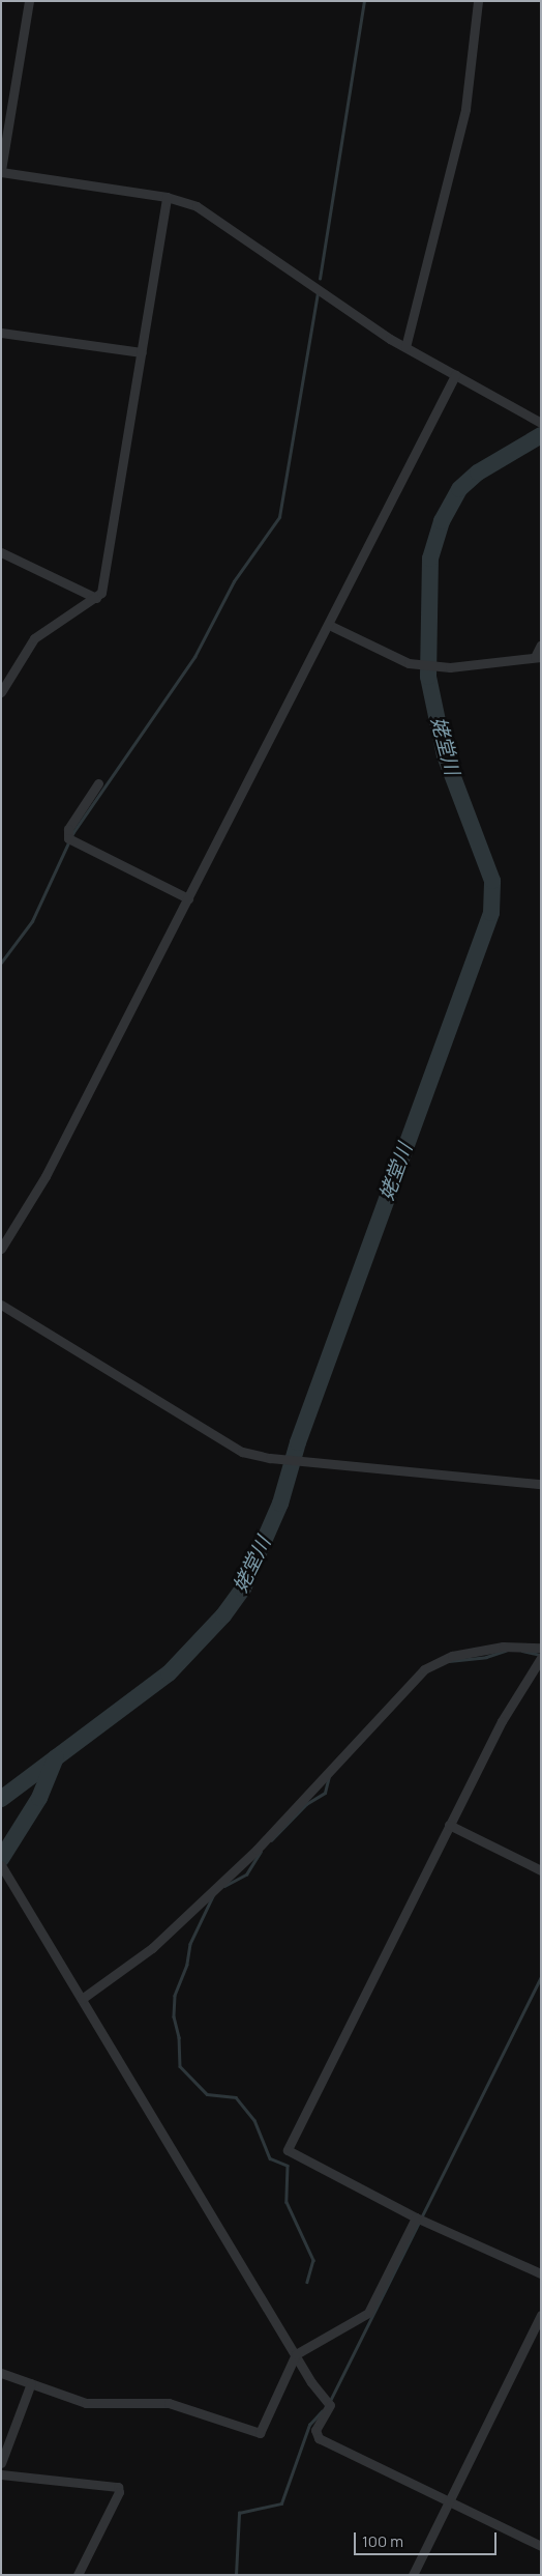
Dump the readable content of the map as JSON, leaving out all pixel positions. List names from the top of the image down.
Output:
{
  "water": ["姥堂川"],
  "scale_bar": "100 m"
}
